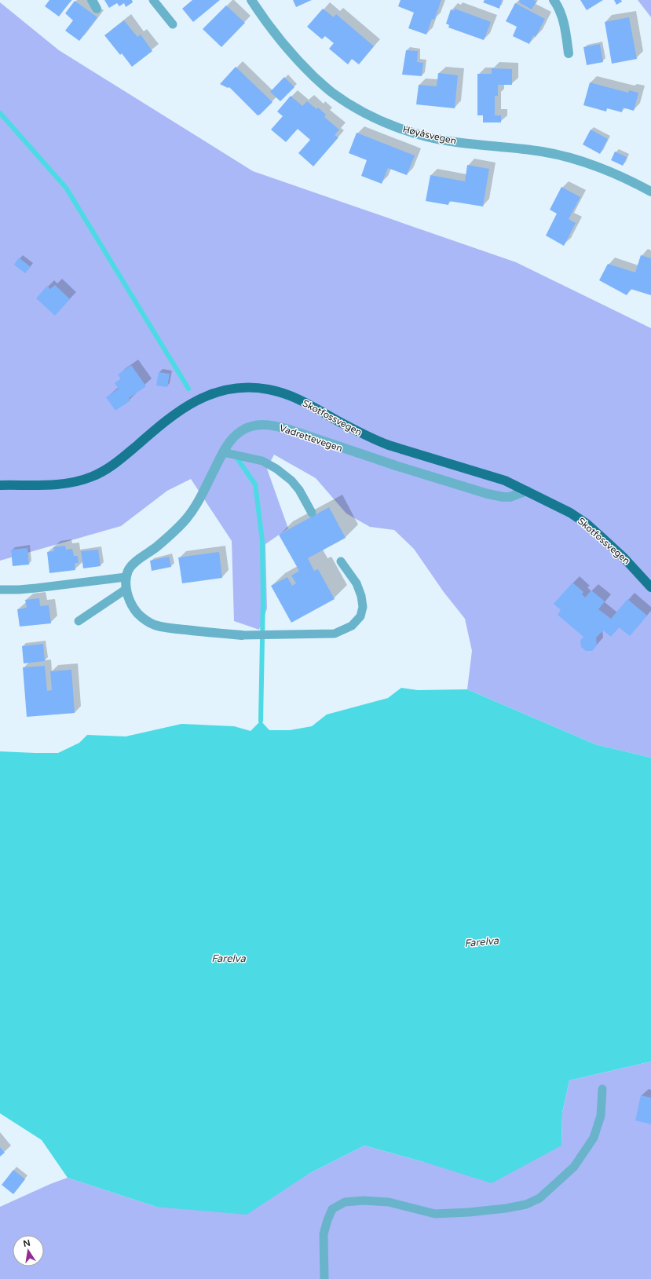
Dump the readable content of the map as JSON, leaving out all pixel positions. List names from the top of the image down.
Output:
{
  "streets": {
    "main road": ["Skotfossvegen"],
    "street": ["Høyåsvegen", "Vadrettevegen"]
  },
  "crossings": [
    ["Skotfossvegen", "Vadrettevegen"]
  ],
  "water": ["Farelva"],
  "north": "top"
}
